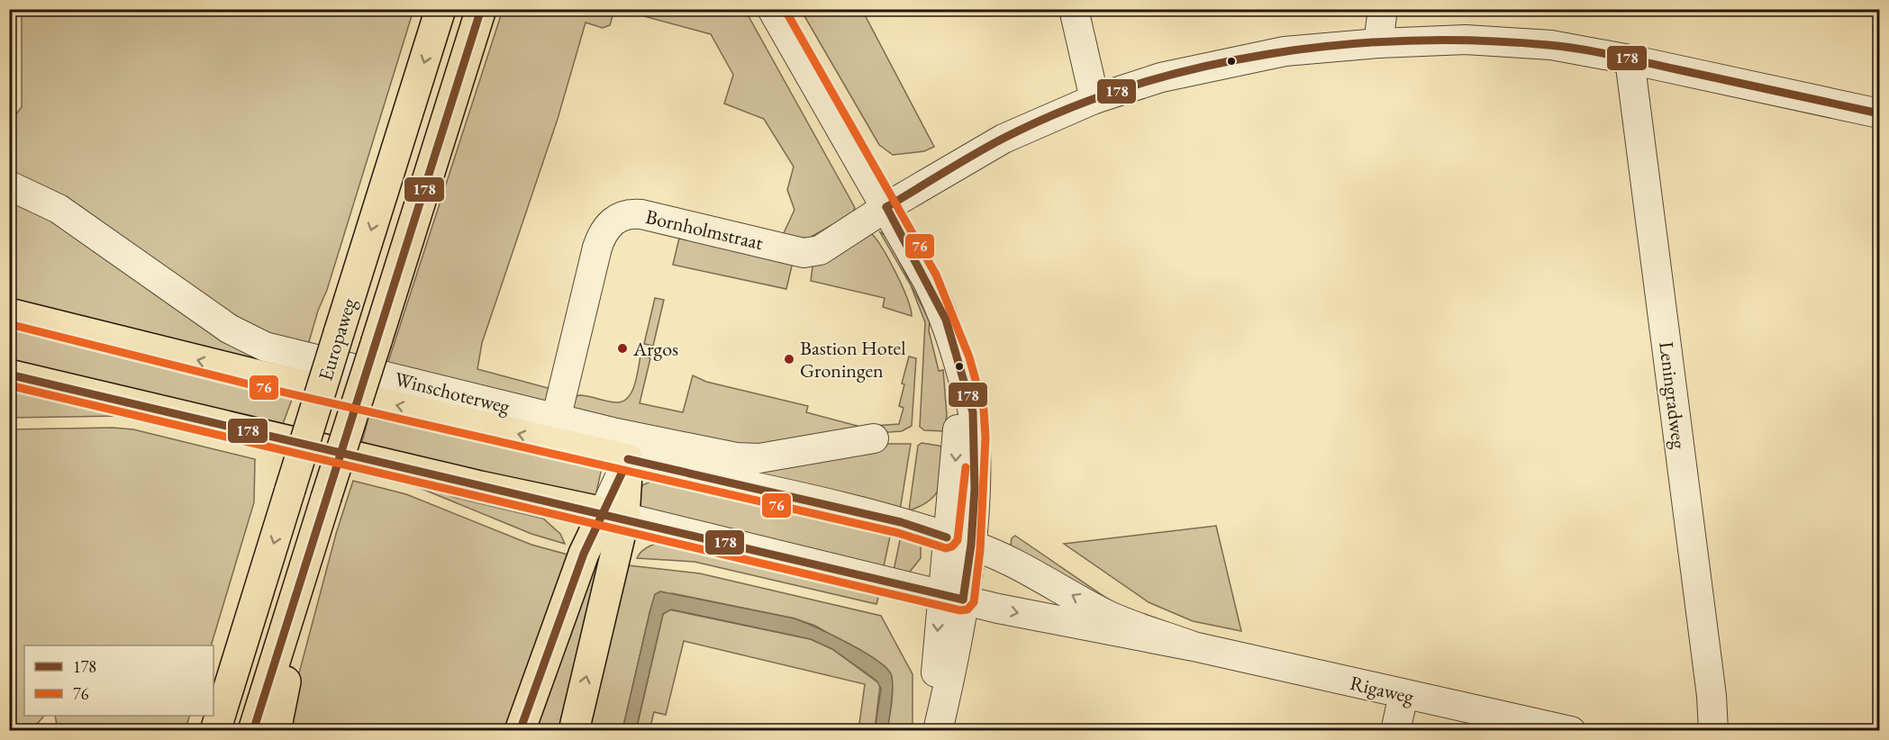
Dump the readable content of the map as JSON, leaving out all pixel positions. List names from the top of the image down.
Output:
{
  "streets": {
    "main road": ["Europaweg", "Winschoterweg"],
    "street": ["Bornholmstraat", "Leningradweg", "Rigaweg"]
  },
  "crossings": [
    ["Bornholmstraat", "Winschoterweg"],
    ["Bornholmstraat", "Leningradweg"],
    ["Winschoterweg", "Rigaweg"]
  ],
  "places": ["Argos", "Bastion Hotel Groningen"],
  "lines": ["transit line 178", "transit line 76"],
  "legend": ["178", "76"]
}
